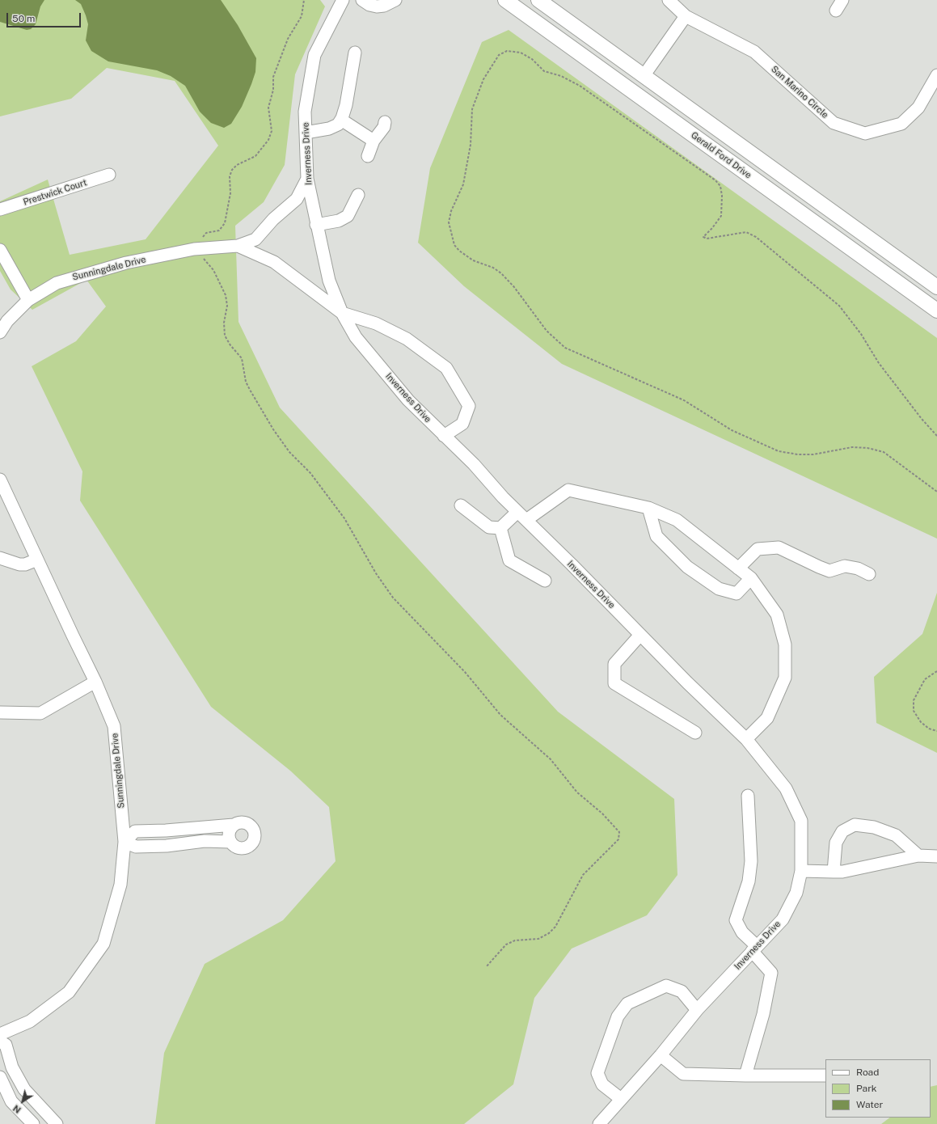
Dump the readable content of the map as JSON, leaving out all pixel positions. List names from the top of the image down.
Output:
{
  "streets": {
    "main road": ["Gerald Ford Drive"],
    "street": [
      "San Marino Circle",
      "Inverness Drive",
      "Prestwick Court",
      "Sunningdale Drive"
    ]
  },
  "crossings": [
    ["Inverness Drive", "Sunningdale Drive"]
  ],
  "legend": ["Road", "Park", "Water"],
  "scale_bar": "50 m",
  "north": "bottom left"
}
